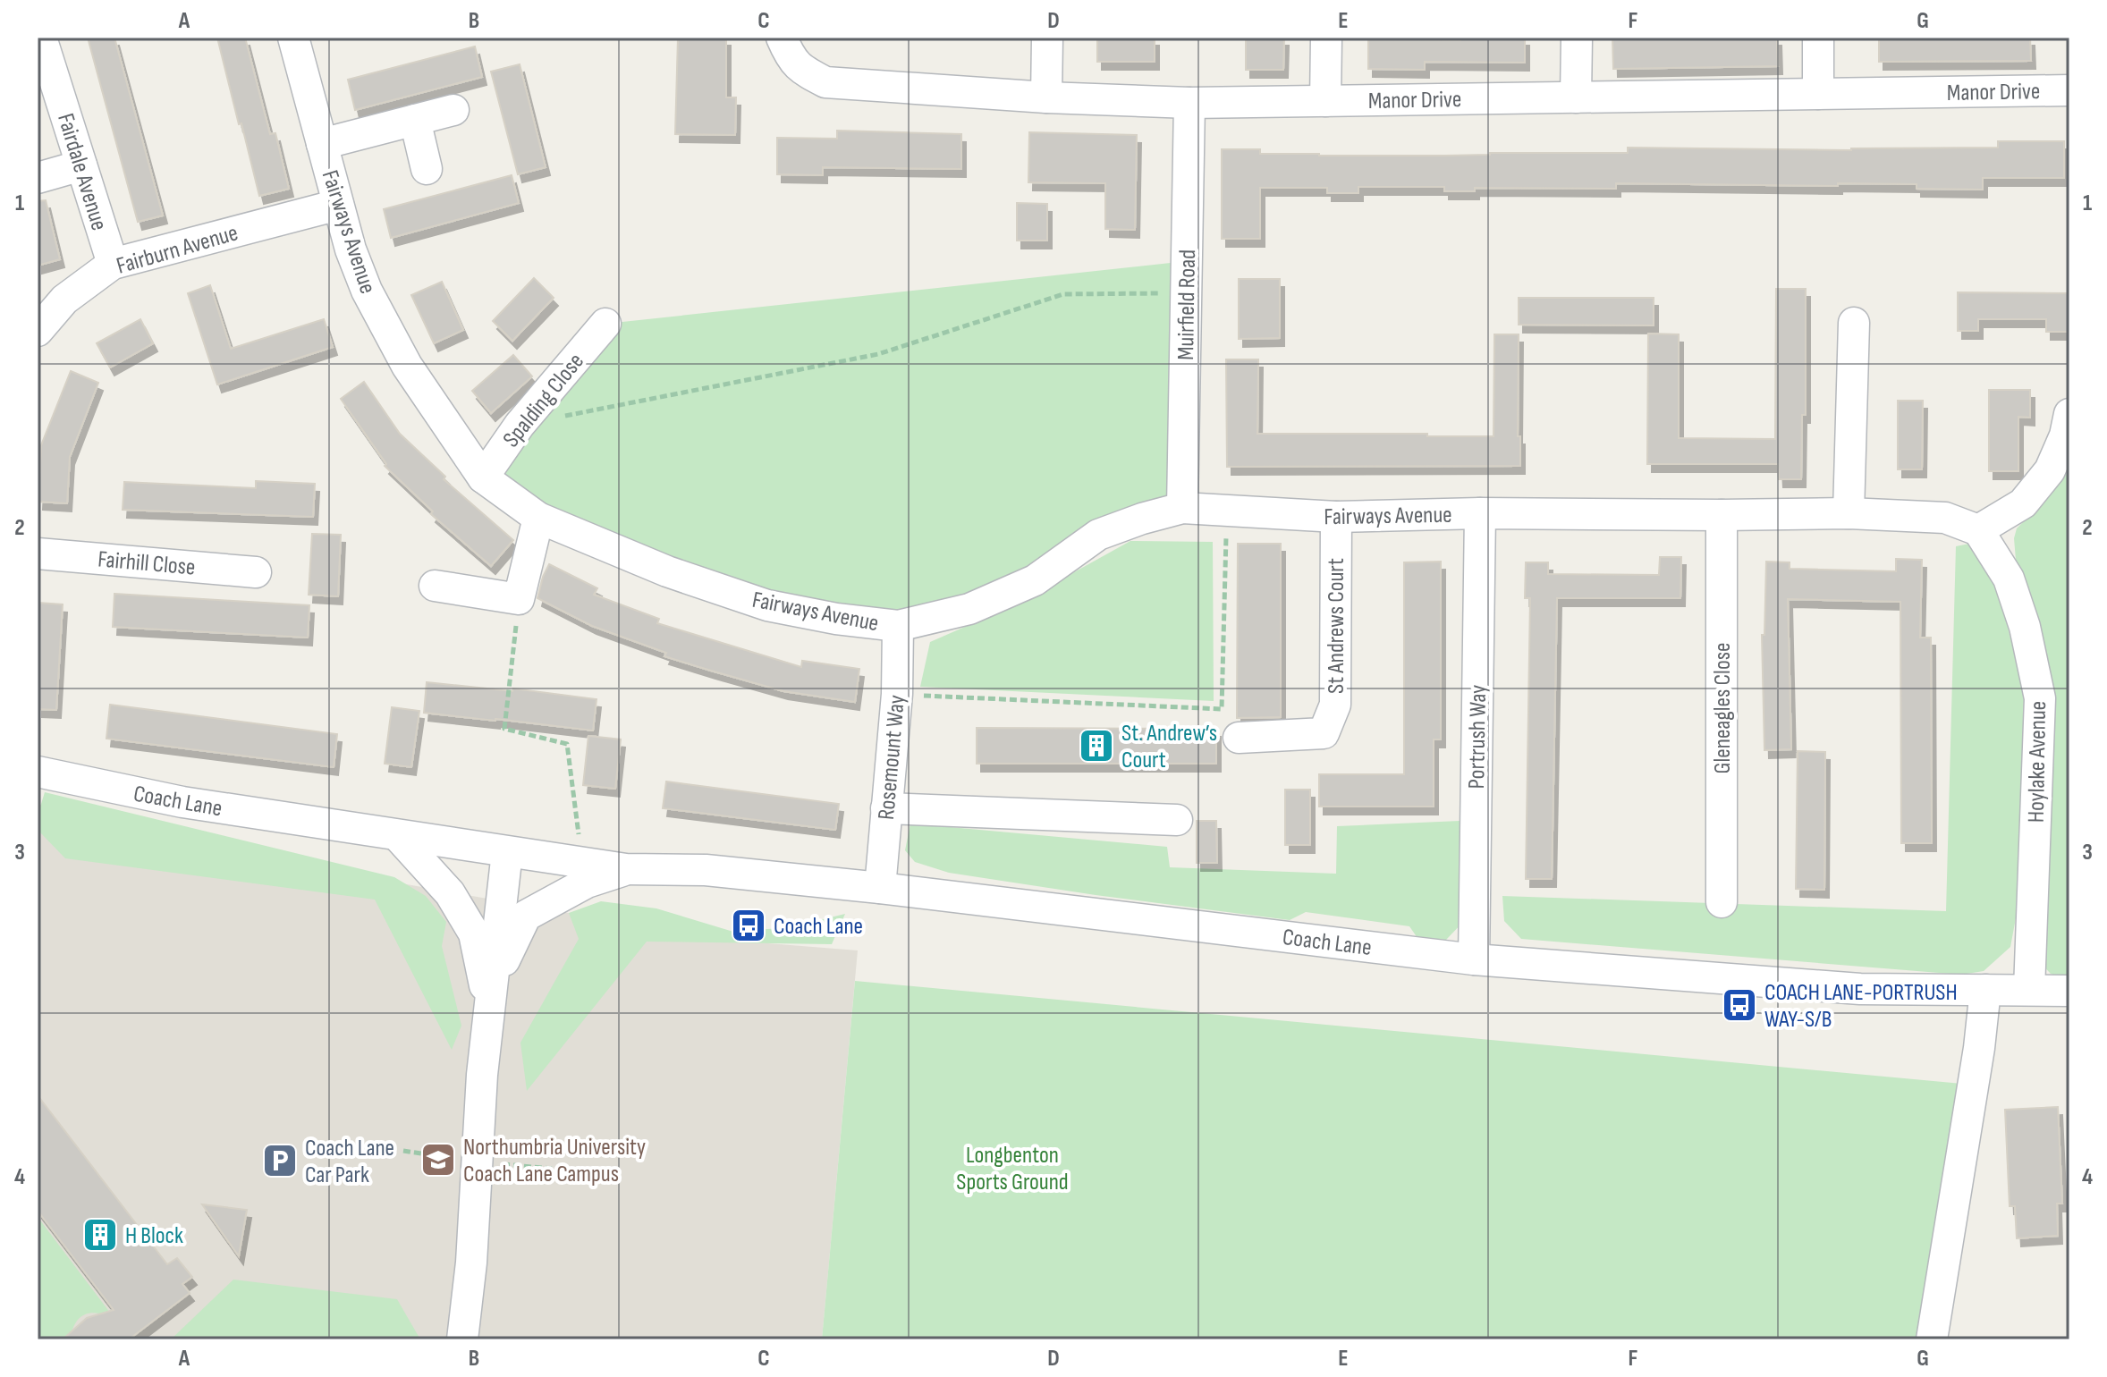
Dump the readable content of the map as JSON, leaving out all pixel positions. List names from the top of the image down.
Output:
{
  "streets": {
    "street": [
      "Manor Drive",
      "Fairdale Avenue",
      "Fairways Avenue",
      "Fairburn Avenue",
      "Muirfield Road",
      "Spalding Close",
      "Fairhill Close",
      "St Andrews Court",
      "Gleneagles Close",
      "Portrush Way",
      "Rosemount Way",
      "Hoylake Avenue",
      "Coach Lane"
    ]
  },
  "crossings": [
    ["Manor Drive", "Muirfield Road"],
    ["Fairdale Avenue", "Fairburn Avenue"],
    ["Fairways Avenue", "Fairburn Avenue"],
    ["Fairways Avenue", "Muirfield Road"],
    ["Fairways Avenue", "Spalding Close"],
    ["Fairways Avenue", "St Andrews Court"],
    ["Fairways Avenue", "Gleneagles Close"],
    ["Fairways Avenue", "Portrush Way"],
    ["Fairways Avenue", "Rosemount Way"],
    ["Fairways Avenue", "Hoylake Avenue"],
    ["Portrush Way", "Coach Lane"],
    ["Rosemount Way", "Coach Lane"],
    ["Hoylake Avenue", "Coach Lane"]
  ],
  "parks": ["Longbenton Sports Ground"],
  "places": {
    "building": ["St. Andrew’s Court", "H Block"],
    "bus stop": ["Coach Lane", "COACH LANE-PORTRUSH WAY-S/B"],
    "school or university": ["Northumbria University Coach Lane Campus"],
    "parking": ["Coach Lane Car Park"]
  },
  "grid": {
    "columns": [
      "A",
      "B",
      "C",
      "D",
      "E",
      "F",
      "G"
    ],
    "rows": [
      "1",
      "2",
      "3",
      "4"
    ]
  }
}
